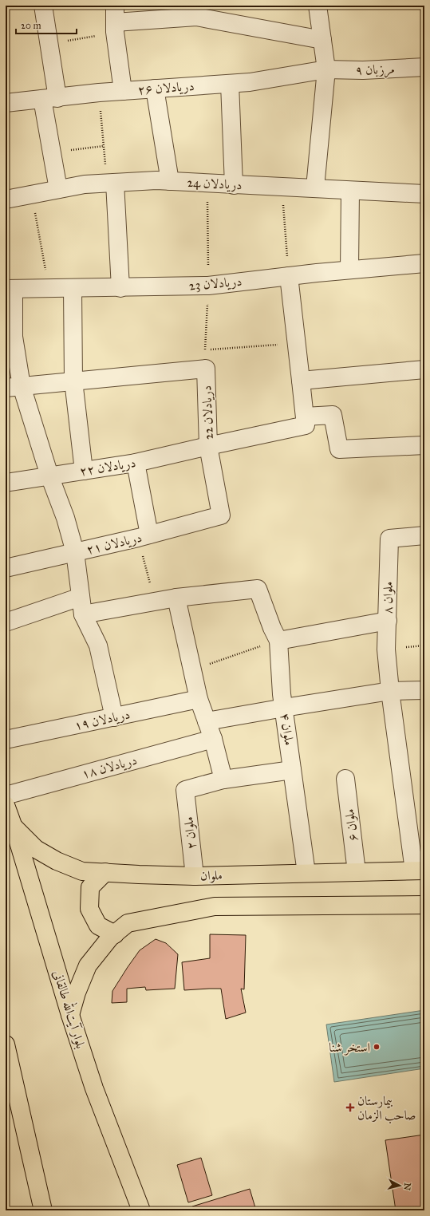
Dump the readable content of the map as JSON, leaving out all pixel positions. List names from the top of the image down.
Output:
{
  "streets": {
    "main road": ["ملوان", "بلوار آیت‌الله طالقانی"],
    "street": [
      "مرزبان ۹",
      "دریادلان ۲۶",
      "دریادلان 24",
      "دریادلان 23",
      "دریادلان 22",
      "دریادلان ۲۲",
      "دریادلان ۲۱",
      "ملوان ۸",
      "دریادلان ۱۹",
      "ملوان ۴",
      "دریادلان ۱۸",
      "ملوان ۶",
      "ملوان ۲"
    ]
  },
  "crossings": [
    ["مرزبان ۹", "دریادلان ۲۶"],
    ["دریادلان 22", "دریادلان ۲۲"],
    ["دریادلان 22", "دریادلان ۲۱"],
    ["دریادلان ۲۲", "دریادلان ۲۱"],
    ["ملوان ۸", "ملوان"],
    ["ملوان ۴", "ملوان"],
    ["ملوان ۶", "ملوان"],
    ["ملوان ۲", "ملوان"],
    ["ملوان", "بلوار آیت‌الله طالقانی"]
  ],
  "places": {
    "other": ["استخر شنا"],
    "health": ["بیمارستان صاحب الزمان"]
  },
  "scale_bar": "20 m",
  "north": "right"
}
